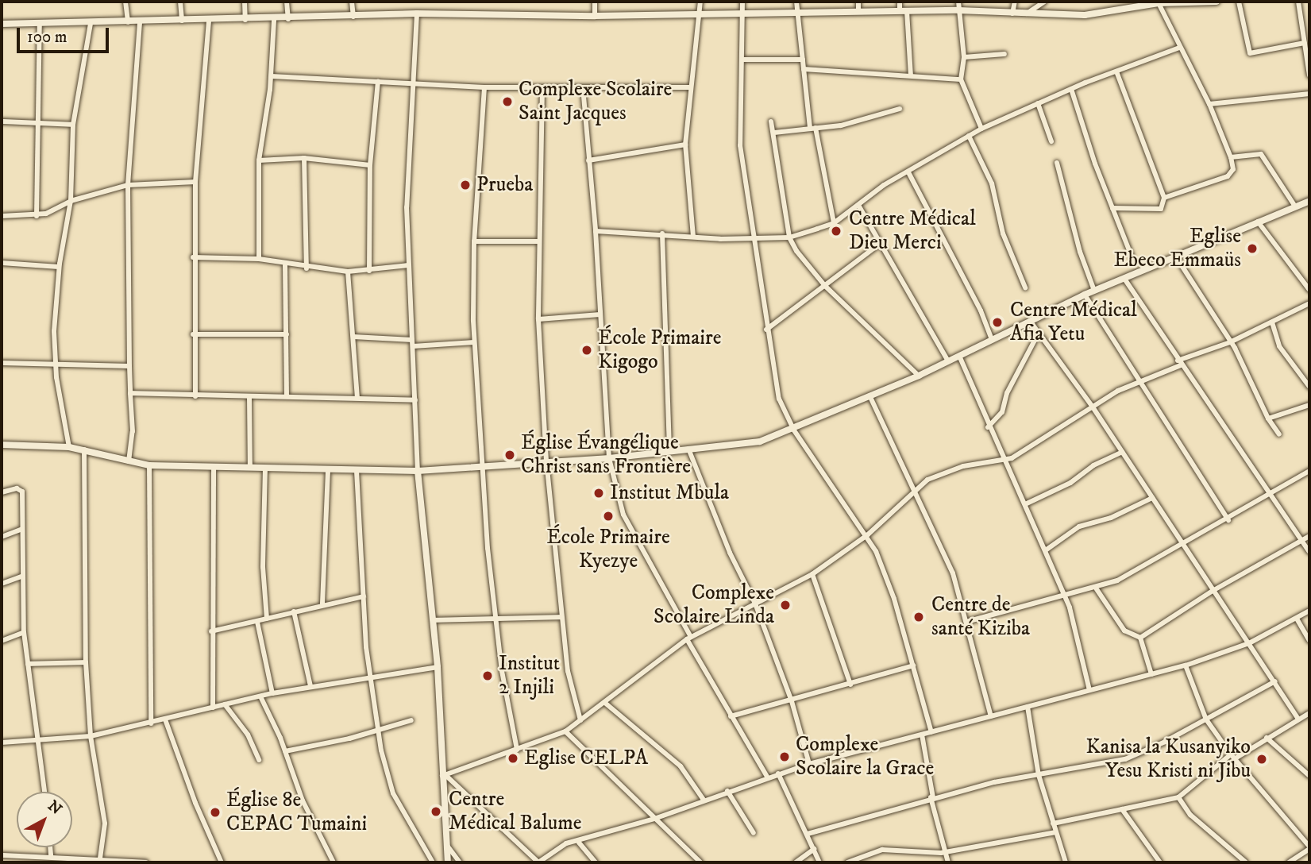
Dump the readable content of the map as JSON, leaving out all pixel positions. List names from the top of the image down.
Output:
{
  "places": [
    "Complexe Scolaire Saint Jacques",
    "Prueba",
    "Centre Médical Dieu Merci",
    "Eglise Ebeco Emmaüs",
    "Centre Médical Afia Yetu",
    "École Primaire Kigogo",
    "Église Évangélique Christ sans Frontière",
    "Institut Mbula",
    "École Primaire Kyezye",
    "Complexe Scolaire Linda",
    "Centre de santé Kiziba",
    "Institut 2 Injili",
    "Complexe Scolaire la Grace",
    "Eglise CELPA",
    "Kanisa la Kusanyiko Yesu Kristi ni Jibu",
    "Centre Médical Balume",
    "Église 8e CEPAC Tumaini"
  ],
  "scale_bar": "100 m",
  "north": "top right"
}
